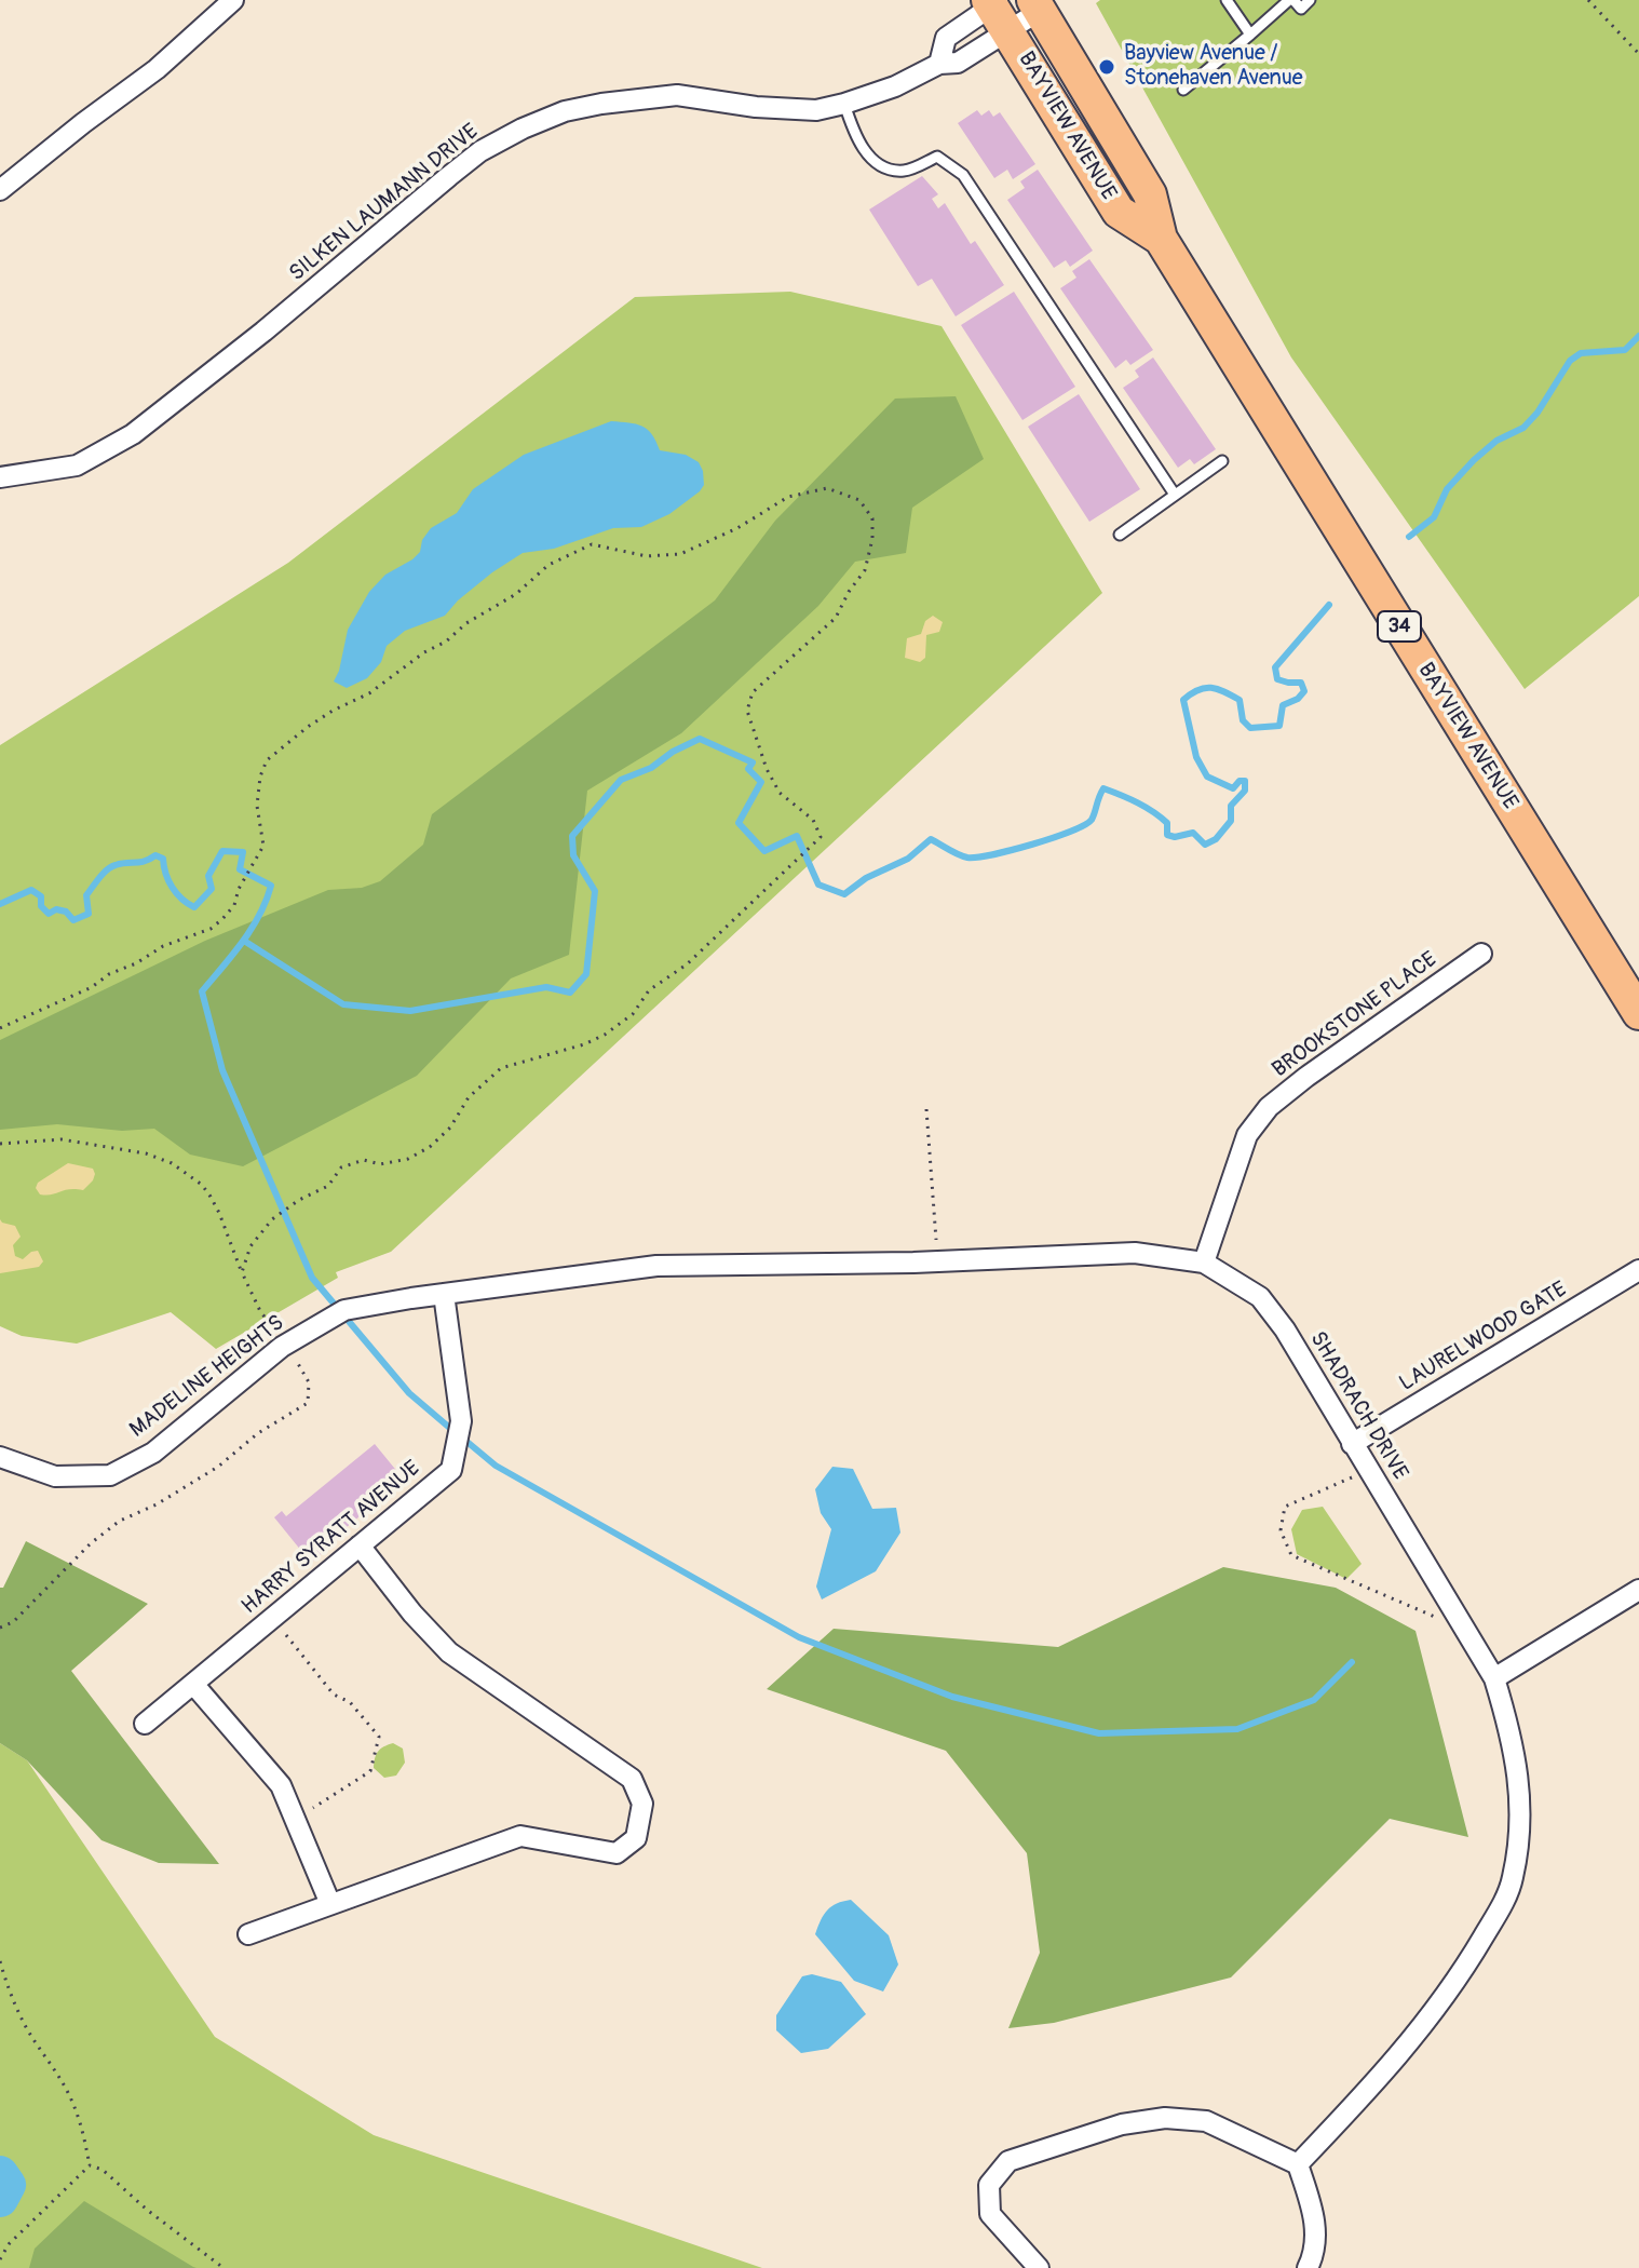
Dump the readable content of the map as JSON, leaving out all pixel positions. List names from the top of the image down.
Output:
{
  "streets": {
    "main road": ["BAYVIEW AVENUE", "34"],
    "street": [
      "SILKEN LAUMANN DRIVE",
      "BROOKSTONE PLACE",
      "LAURELWOOD GATE",
      "MADELINE HEIGHTS",
      "SHADRACH DRIVE",
      "HARRY SYRATT AVENUE"
    ]
  },
  "crossings": [
    ["BAYVIEW AVENUE", "SILKEN LAUMANN DRIVE"],
    ["BROOKSTONE PLACE", "SHADRACH DRIVE"],
    ["LAURELWOOD GATE", "SHADRACH DRIVE"],
    ["MADELINE HEIGHTS", "SHADRACH DRIVE"],
    ["MADELINE HEIGHTS", "HARRY SYRATT AVENUE"]
  ],
  "places": ["Bayview Avenue / Stonehaven Avenue"]
}
